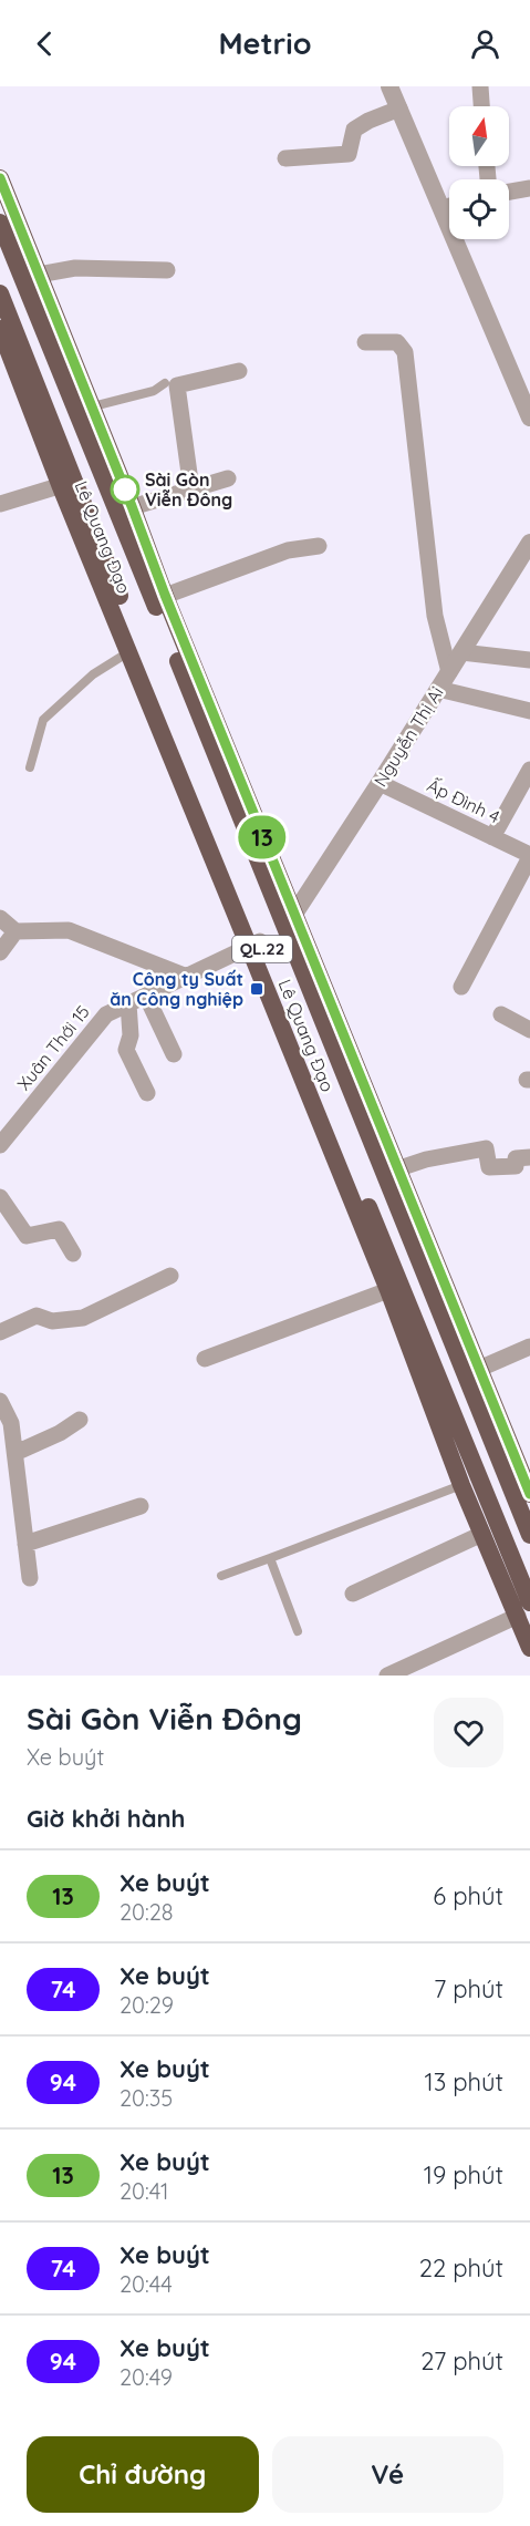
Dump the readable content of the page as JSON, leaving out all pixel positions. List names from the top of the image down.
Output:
{
  "streets": {
    "highway": ["Lê Quang Đạo", "QL.22"],
    "street": ["Nguyễn Thị Ai", "Ấp Đình 4", "Xuân Thới 15"]
  },
  "crossings": [
    ["Lê Quang Đạo", "Nguyễn Thị Ai"],
    ["Lê Quang Đạo", "Xuân Thới 15"],
    ["Nguyễn Thị Ai", "Ấp Đình 4"]
  ],
  "places": {
    "other": ["Sài Gòn Viễn Đông"],
    "transit": ["Công ty Suất ăn Công nghiệp"]
  },
  "lines": ["bus line 13"],
  "north": "top",
  "page": {
    "header": "Metrio",
    "on_map": "13",
    "heading": [
      ["Sài Gòn Viễn Đông", "Xe buýt"],
      "Giờ khởi hành"
    ],
    "list": [
      {
        "mark": "13",
        "name": "Xe buýt",
        "note": "20:28",
        "value": "6 phút"
      },
      {
        "mark": "74",
        "name": "Xe buýt",
        "note": "20:29",
        "value": "7 phút"
      },
      {
        "mark": "94",
        "name": "Xe buýt",
        "note": "20:35",
        "value": "13 phút"
      },
      {
        "mark": "13",
        "name": "Xe buýt",
        "note": "20:41",
        "value": "19 phút"
      },
      {
        "mark": "74",
        "name": "Xe buýt",
        "note": "20:44",
        "value": "22 phút"
      },
      {
        "mark": "94",
        "name": "Xe buýt",
        "note": "20:49",
        "value": "27 phút"
      }
    ],
    "buttons": ["Chỉ đường", "Vé"]
  }
}
